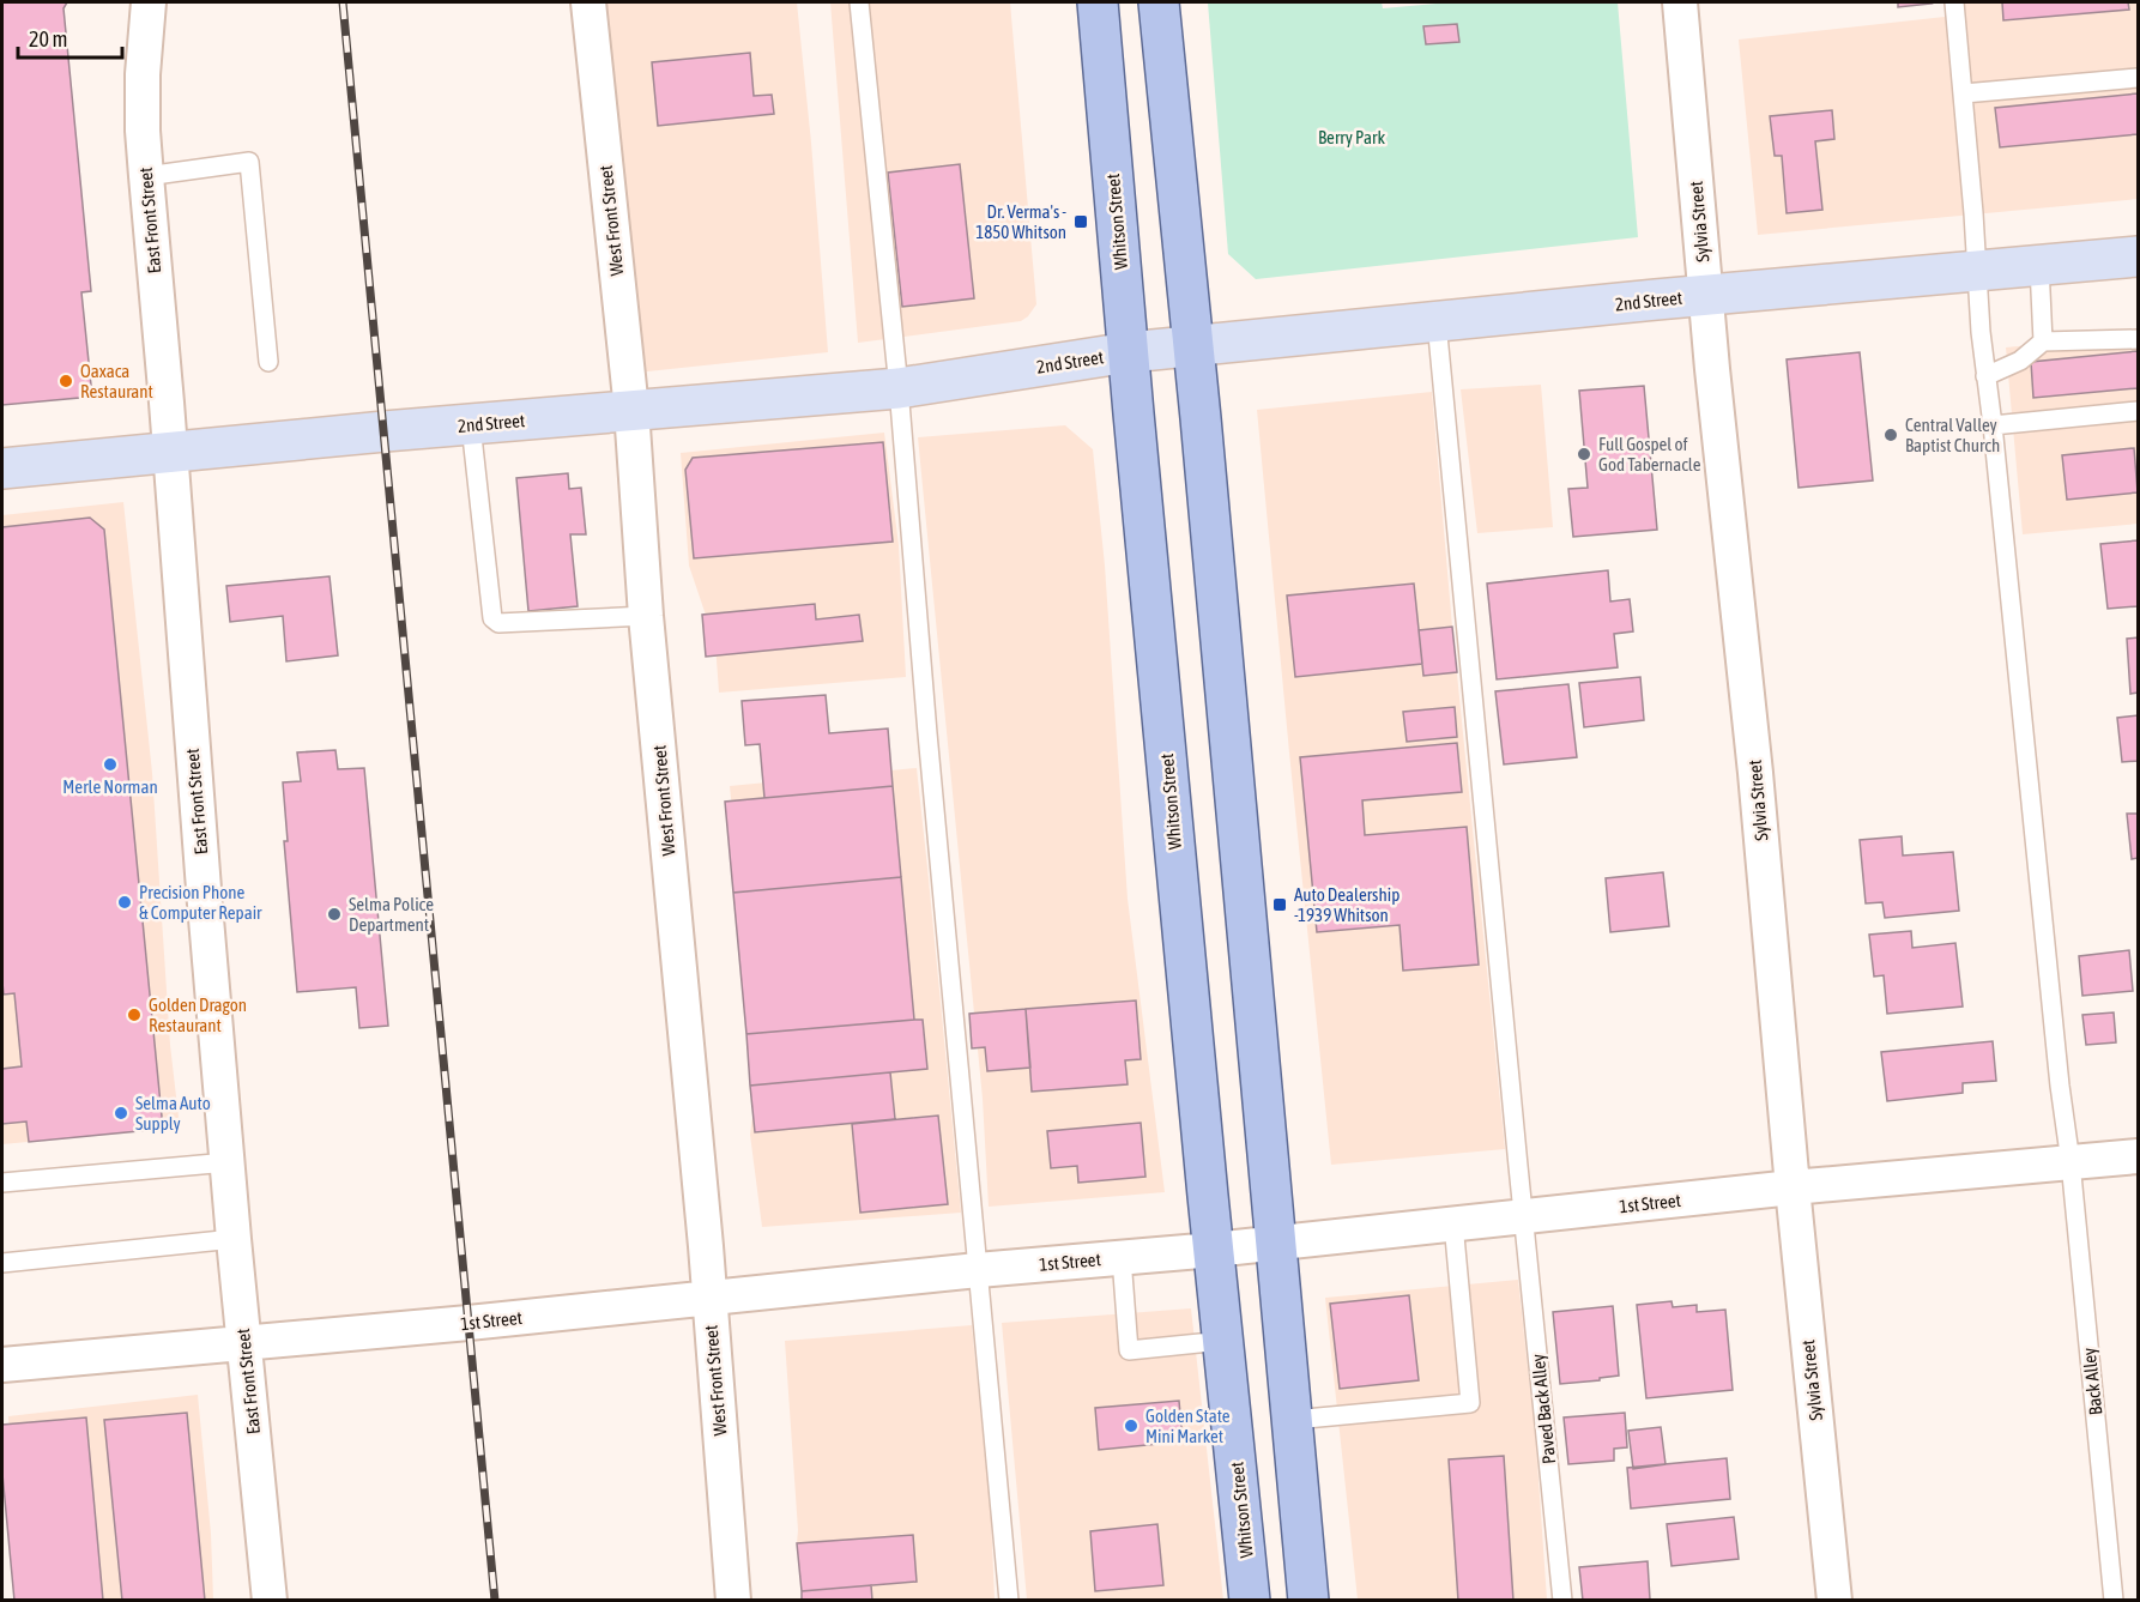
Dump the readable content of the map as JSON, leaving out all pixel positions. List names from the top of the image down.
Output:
{
  "streets": {
    "main road": ["Whitson Street", "2nd Street"],
    "street": [
      "East Front Street",
      "West Front Street",
      "Sylvia Street",
      "1st Street"
    ],
    "lane": ["Back Alley", "Paved Back Alley"]
  },
  "crossings": [
    ["East Front Street", "2nd Street"],
    ["East Front Street", "1st Street"],
    ["West Front Street", "2nd Street"],
    ["West Front Street", "1st Street"],
    ["Whitson Street", "2nd Street"],
    ["Whitson Street", "1st Street"],
    ["Sylvia Street", "2nd Street"],
    ["Sylvia Street", "1st Street"],
    ["2nd Street", "Back Alley"],
    ["2nd Street", "Paved Back Alley"],
    ["1st Street", "Back Alley"],
    ["1st Street", "Paved Back Alley"]
  ],
  "parks": ["Berry Park"],
  "places": {
    "transit": ["Dr. Verma's - 1850 Whitson", "Auto Dealership -1939 Whitson"],
    "other": [
      "Oaxaca Restaurant",
      "Central Valley Baptist Church",
      "Full Gospel of God Tabernacle",
      "Merle Norman",
      "Precision Phone & Computer Repair",
      "Selma Police Department",
      "Golden Dragon Restaurant",
      "Selma Auto Supply",
      "Golden State Mini Market"
    ]
  },
  "scale_bar": "20 m"
}
